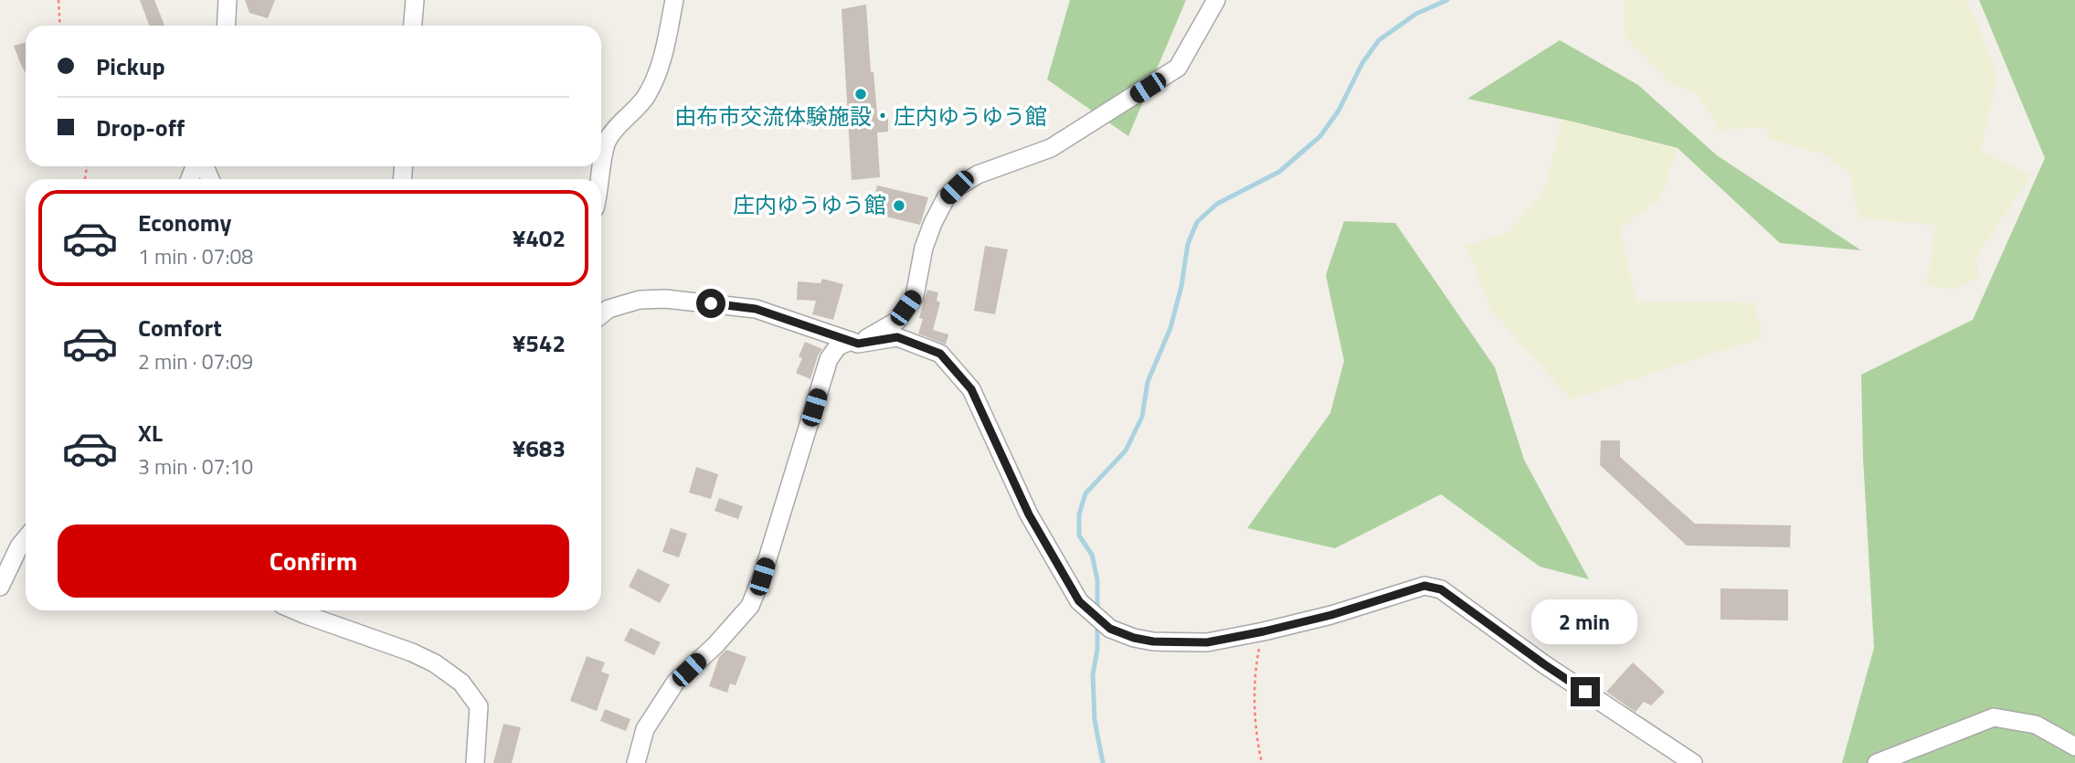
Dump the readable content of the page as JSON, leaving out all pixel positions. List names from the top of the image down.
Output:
{
  "places": ["由布市交流体験施設・庄内ゆうゆう館", "庄内ゆうゆう館"],
  "page": {
    "banner": ["Pickup", "Drop-off"],
    "list": [
      {
        "name": "Economy",
        "note": "1 min · 07:08",
        "value": "¥402"
      },
      {
        "name": "Comfort",
        "note": "2 min · 07:09",
        "value": "¥542"
      },
      {
        "name": "XL",
        "note": "3 min · 07:10",
        "value": "¥683"
      }
    ],
    "buttons": "Confirm",
    "bubble": "2 min"
  }
}
